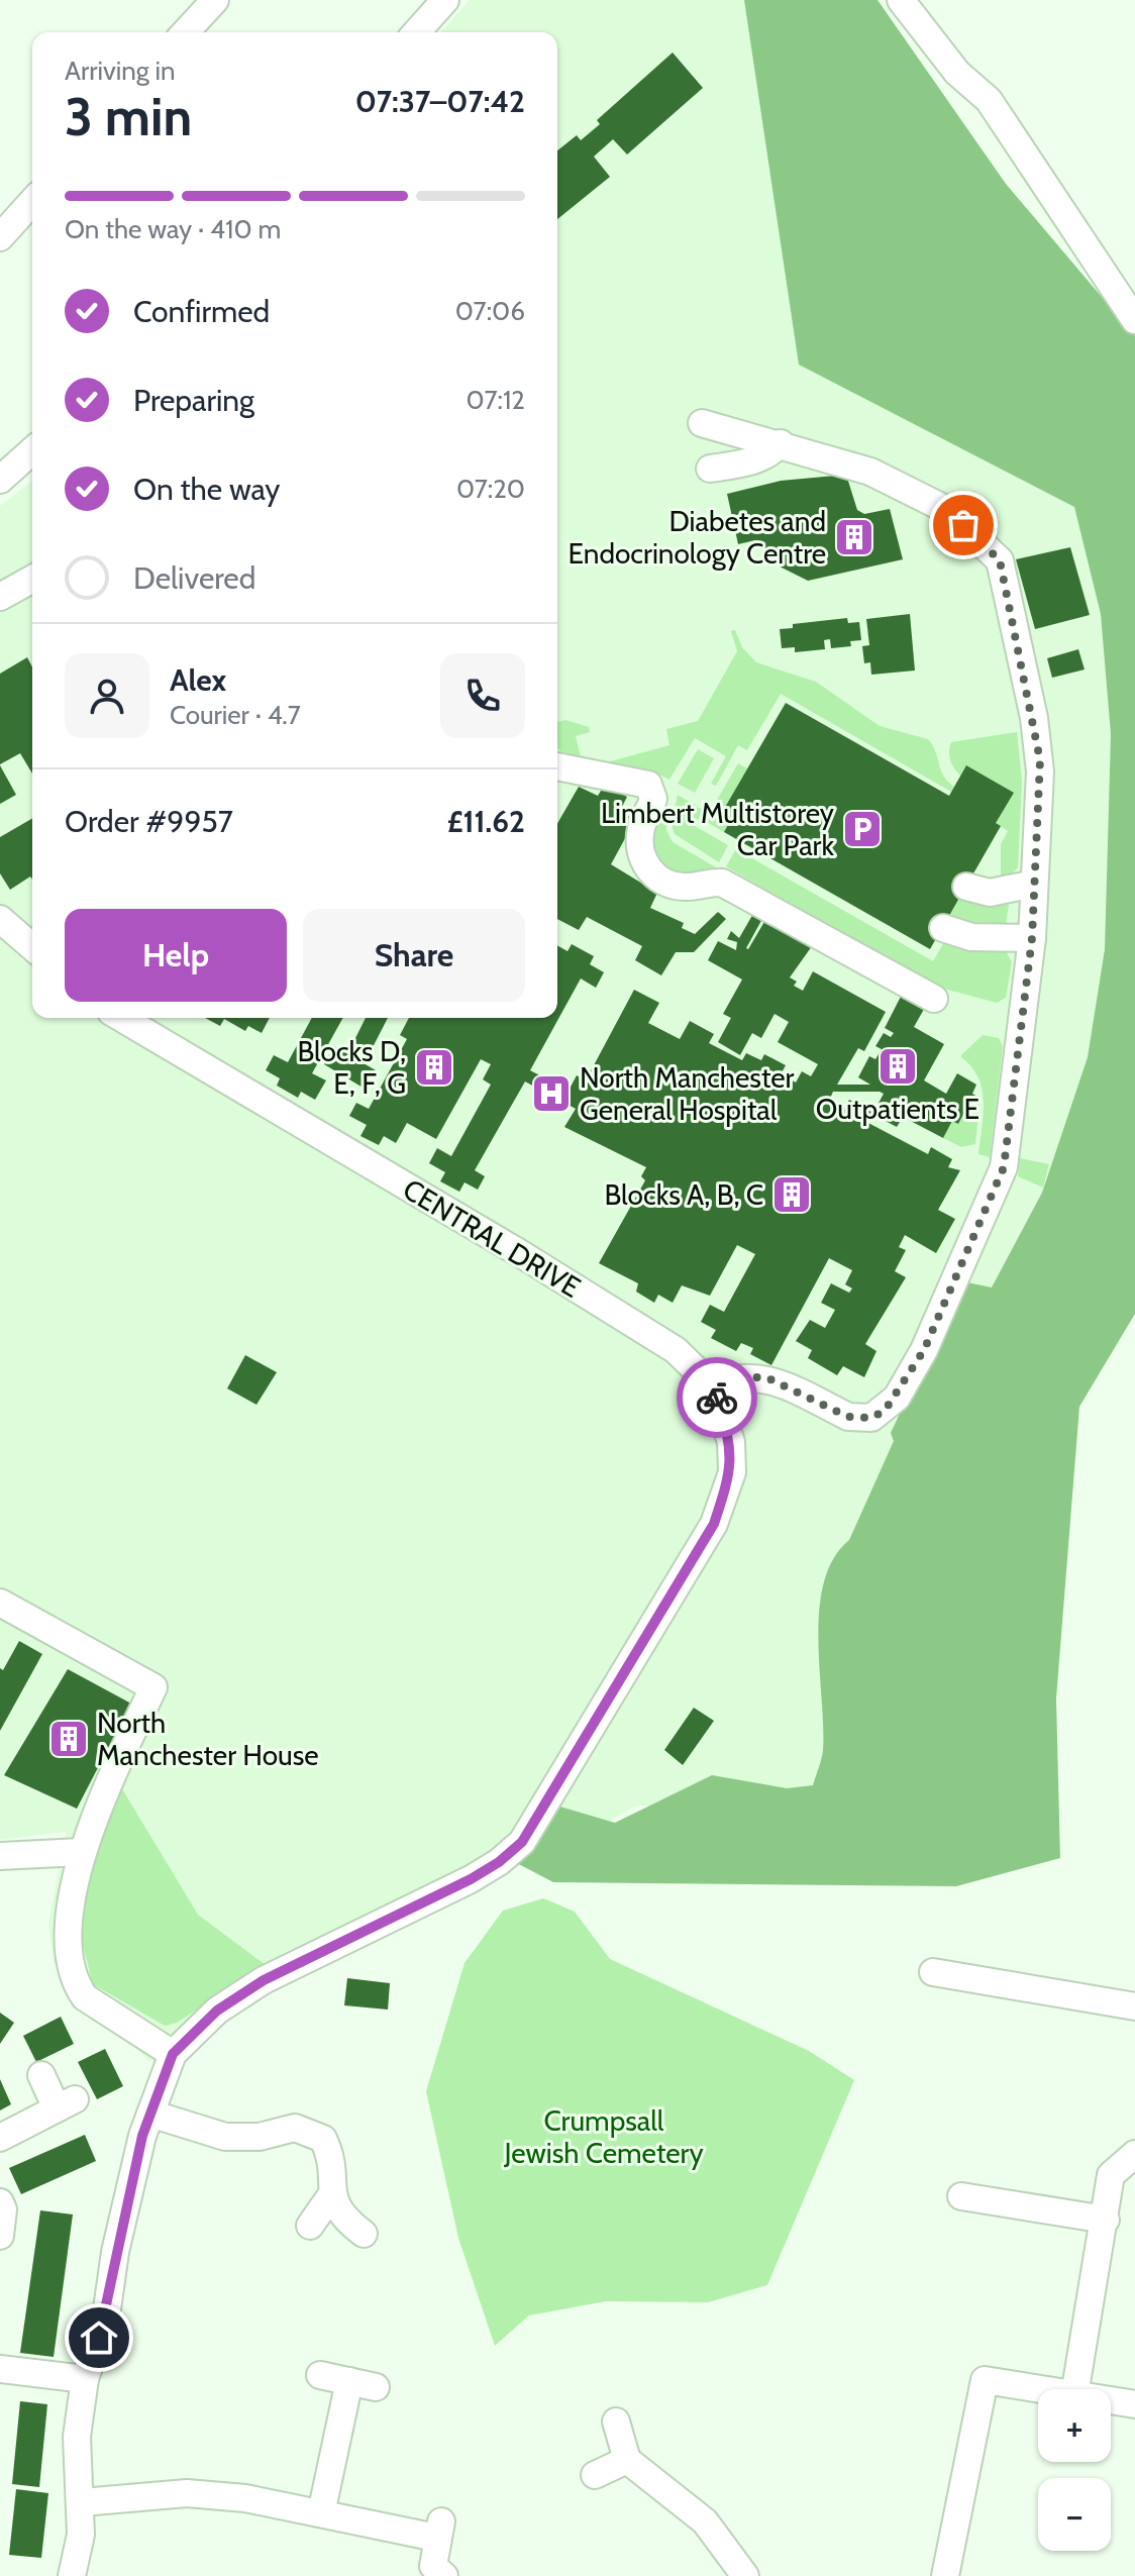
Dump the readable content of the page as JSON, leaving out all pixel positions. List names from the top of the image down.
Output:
{
  "streets": {
    "street": ["CENTRAL DRIVE"]
  },
  "parks": ["Crumpsall Jewish Cemetery"],
  "places": {
    "building": [
      "Diabetes and Endocrinology Centre",
      "Outpatients E",
      "Blocks D, E, F, G",
      "Blocks A, B, C",
      "North Manchester House"
    ],
    "parking": ["Limbert Multistorey Car Park"],
    "hospital": ["North Manchester General Hospital"]
  },
  "page": {
    "heading": ["3 min", "Arriving in", "07:37–07:42"],
    "panel": [
      "Alex",
      "Courier · 4.7",
      "Order #9957",
      "£11.62"
    ],
    "bar": "On the way · 410 m",
    "list": [
      ["Confirmed", "07:06"],
      ["Preparing", "07:12"],
      ["On the way", "07:20"],
      "Delivered"
    ],
    "buttons": ["Help", "Share"],
    "map_buttons": ["+", "−"]
  }
}
